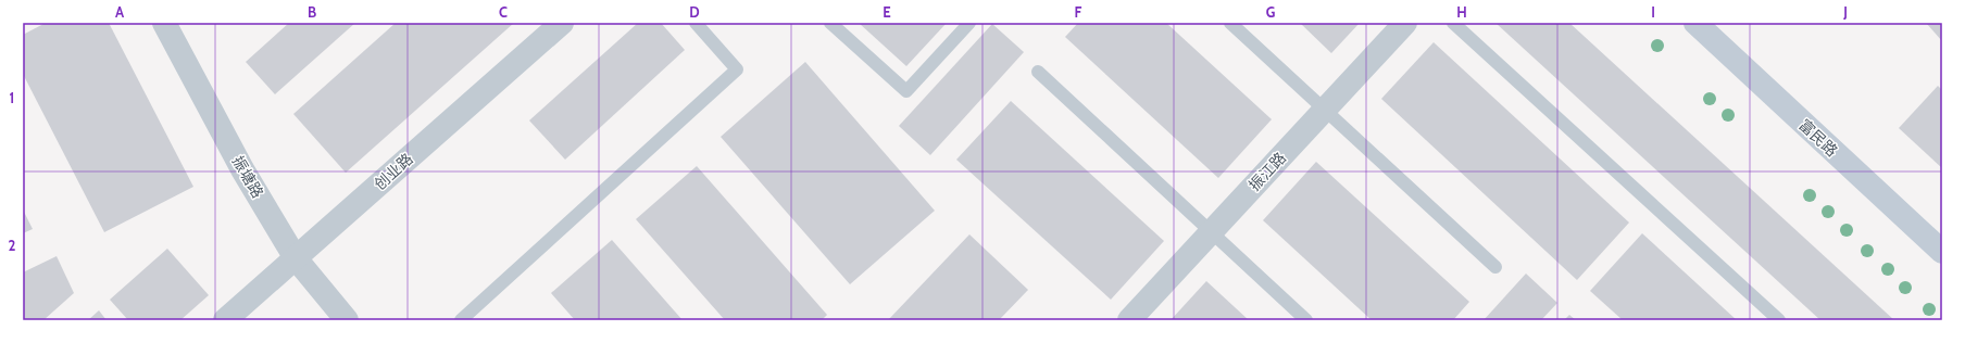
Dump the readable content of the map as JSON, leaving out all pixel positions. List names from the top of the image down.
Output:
{
  "streets": {
    "street": [
      "富民路",
      "创业路",
      "振江路",
      "振塘路"
    ]
  },
  "crossings": [
    ["创业路", "振塘路"]
  ],
  "grid": {
    "columns": [
      "A",
      "B",
      "C",
      "D",
      "E",
      "F",
      "G",
      "H",
      "I",
      "J"
    ],
    "rows": ["1", "2"]
  }
}
